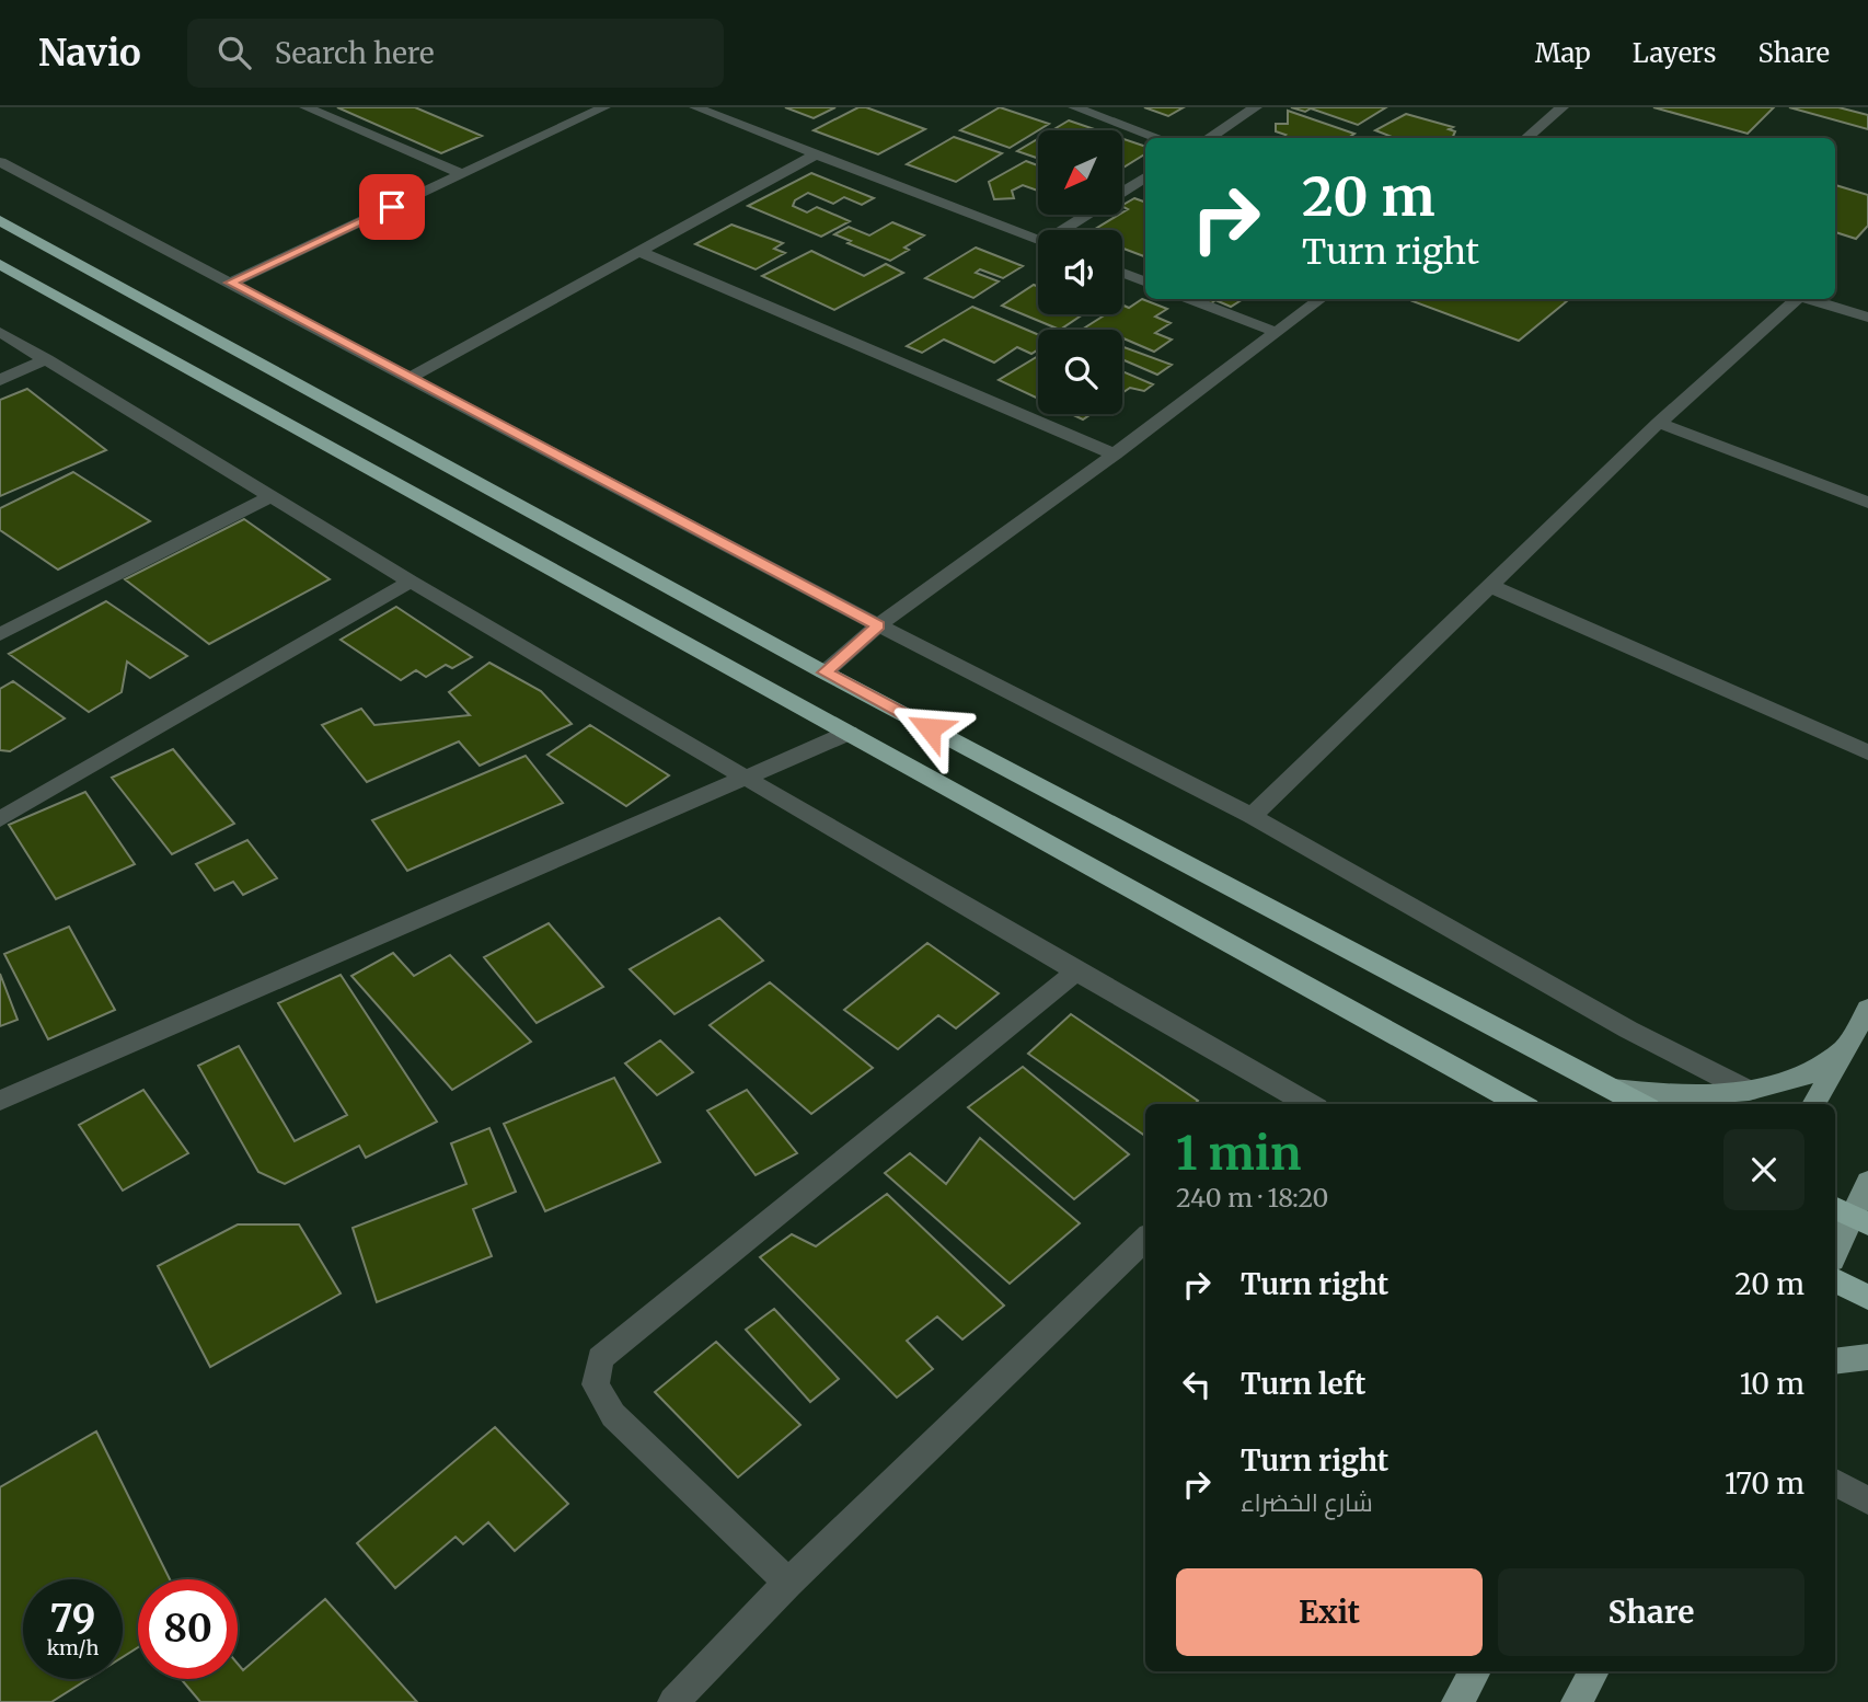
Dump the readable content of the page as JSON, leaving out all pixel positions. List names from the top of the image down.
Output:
{
  "north": "bottom left",
  "page": {
    "header": "Navio",
    "search": "Search here",
    "nav": ["Map", "Layers", "Share"],
    "turn": ["20 m", "Turn right"],
    "heading": ["1 min", "240 m · 18:20"],
    "list": [
      {
        "name": "Turn right",
        "value": "20 m"
      },
      {
        "name": "Turn left",
        "value": "10 m"
      },
      {
        "name": "Turn right",
        "note": "شارع الخضراء",
        "value": "170 m"
      }
    ],
    "buttons": ["Exit", "Share"],
    "speed": "79 km/h",
    "limit": "80"
  }
}
